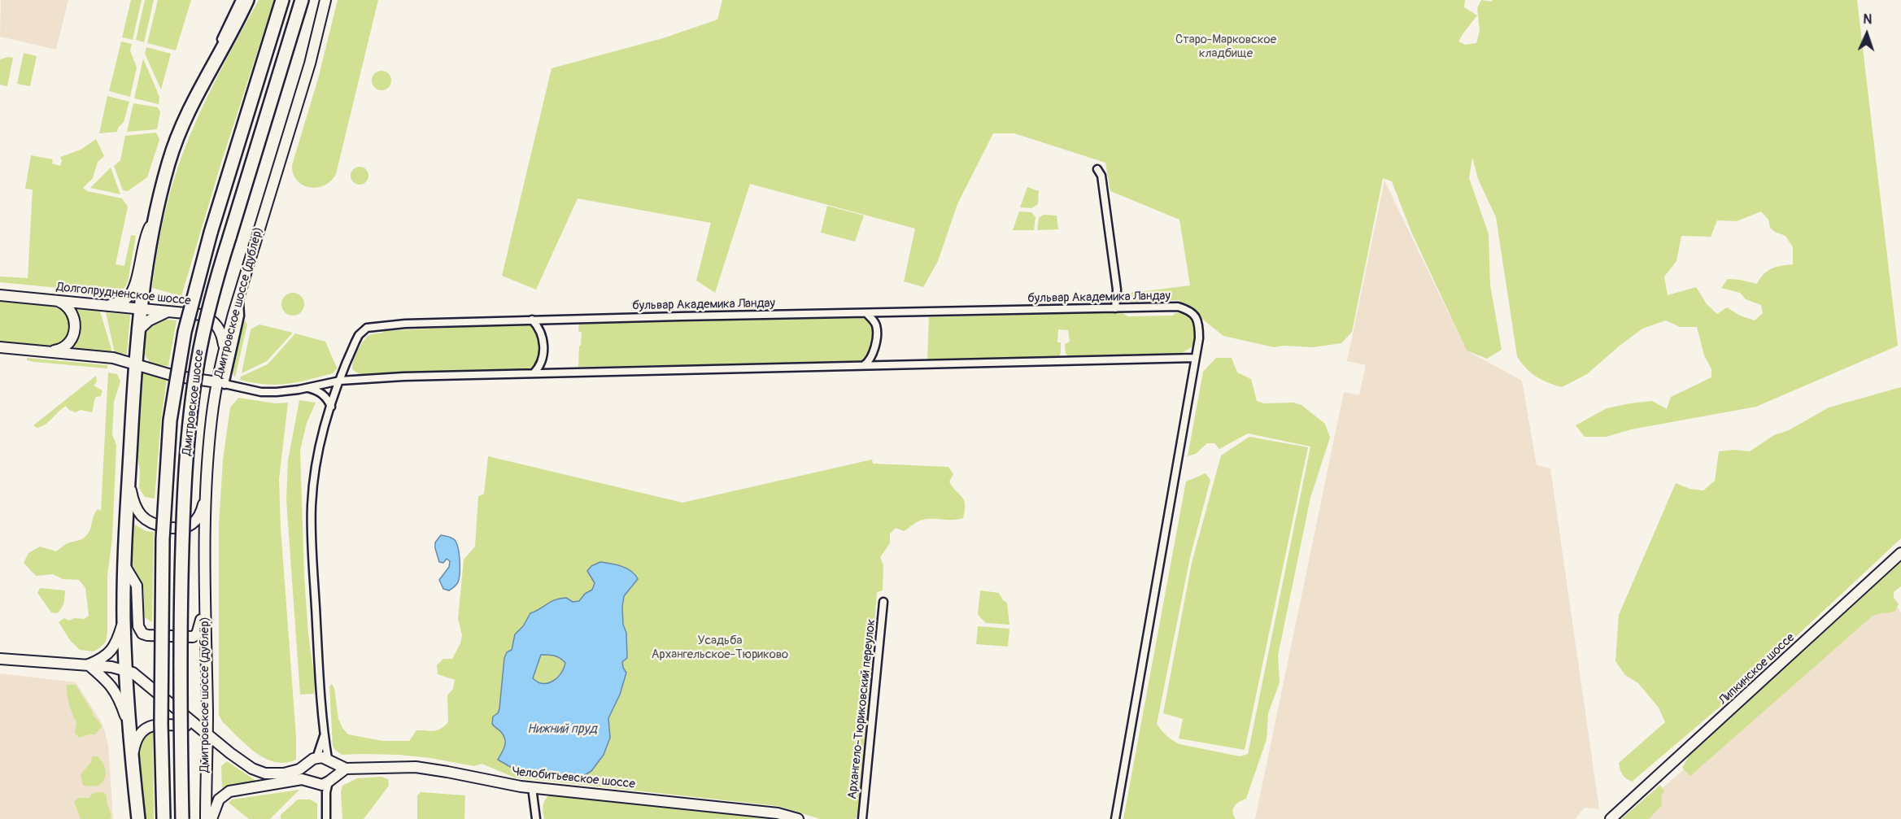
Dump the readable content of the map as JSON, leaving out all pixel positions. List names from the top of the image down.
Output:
{
  "streets": {
    "highway": ["Дмитровское шоссе"],
    "main road": [
      "Долгопрудненское шоссе",
      "Дмитровское шоссе (дублёр)",
      "Липкинское шоссе",
      "Челобитьевское шоссе"
    ],
    "street": ["бульвар Академика Ландау", "Архангело-Тюриковский переулок"]
  },
  "crossings": [
    ["Долгопрудненское шоссе", "Дмитровское шоссе (дублёр)"]
  ],
  "water": ["Нижний пруд"],
  "parks": ["Старо-Марковское кладбище", "Усадьба Архангельское-Тюриково"],
  "north": "top"
}
